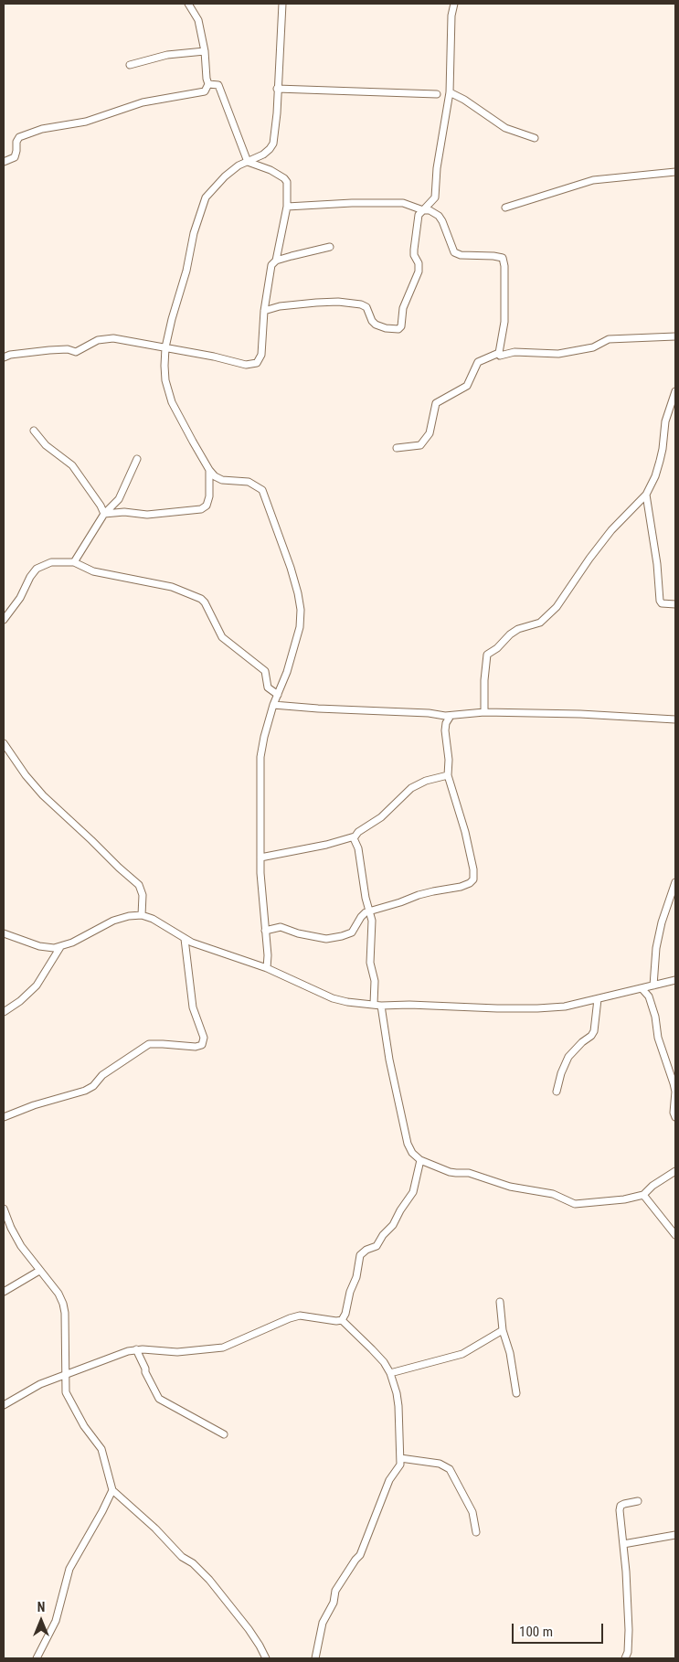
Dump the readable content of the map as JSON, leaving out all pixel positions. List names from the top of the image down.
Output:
{
  "scale_bar": "100 m",
  "north": "top"
}
